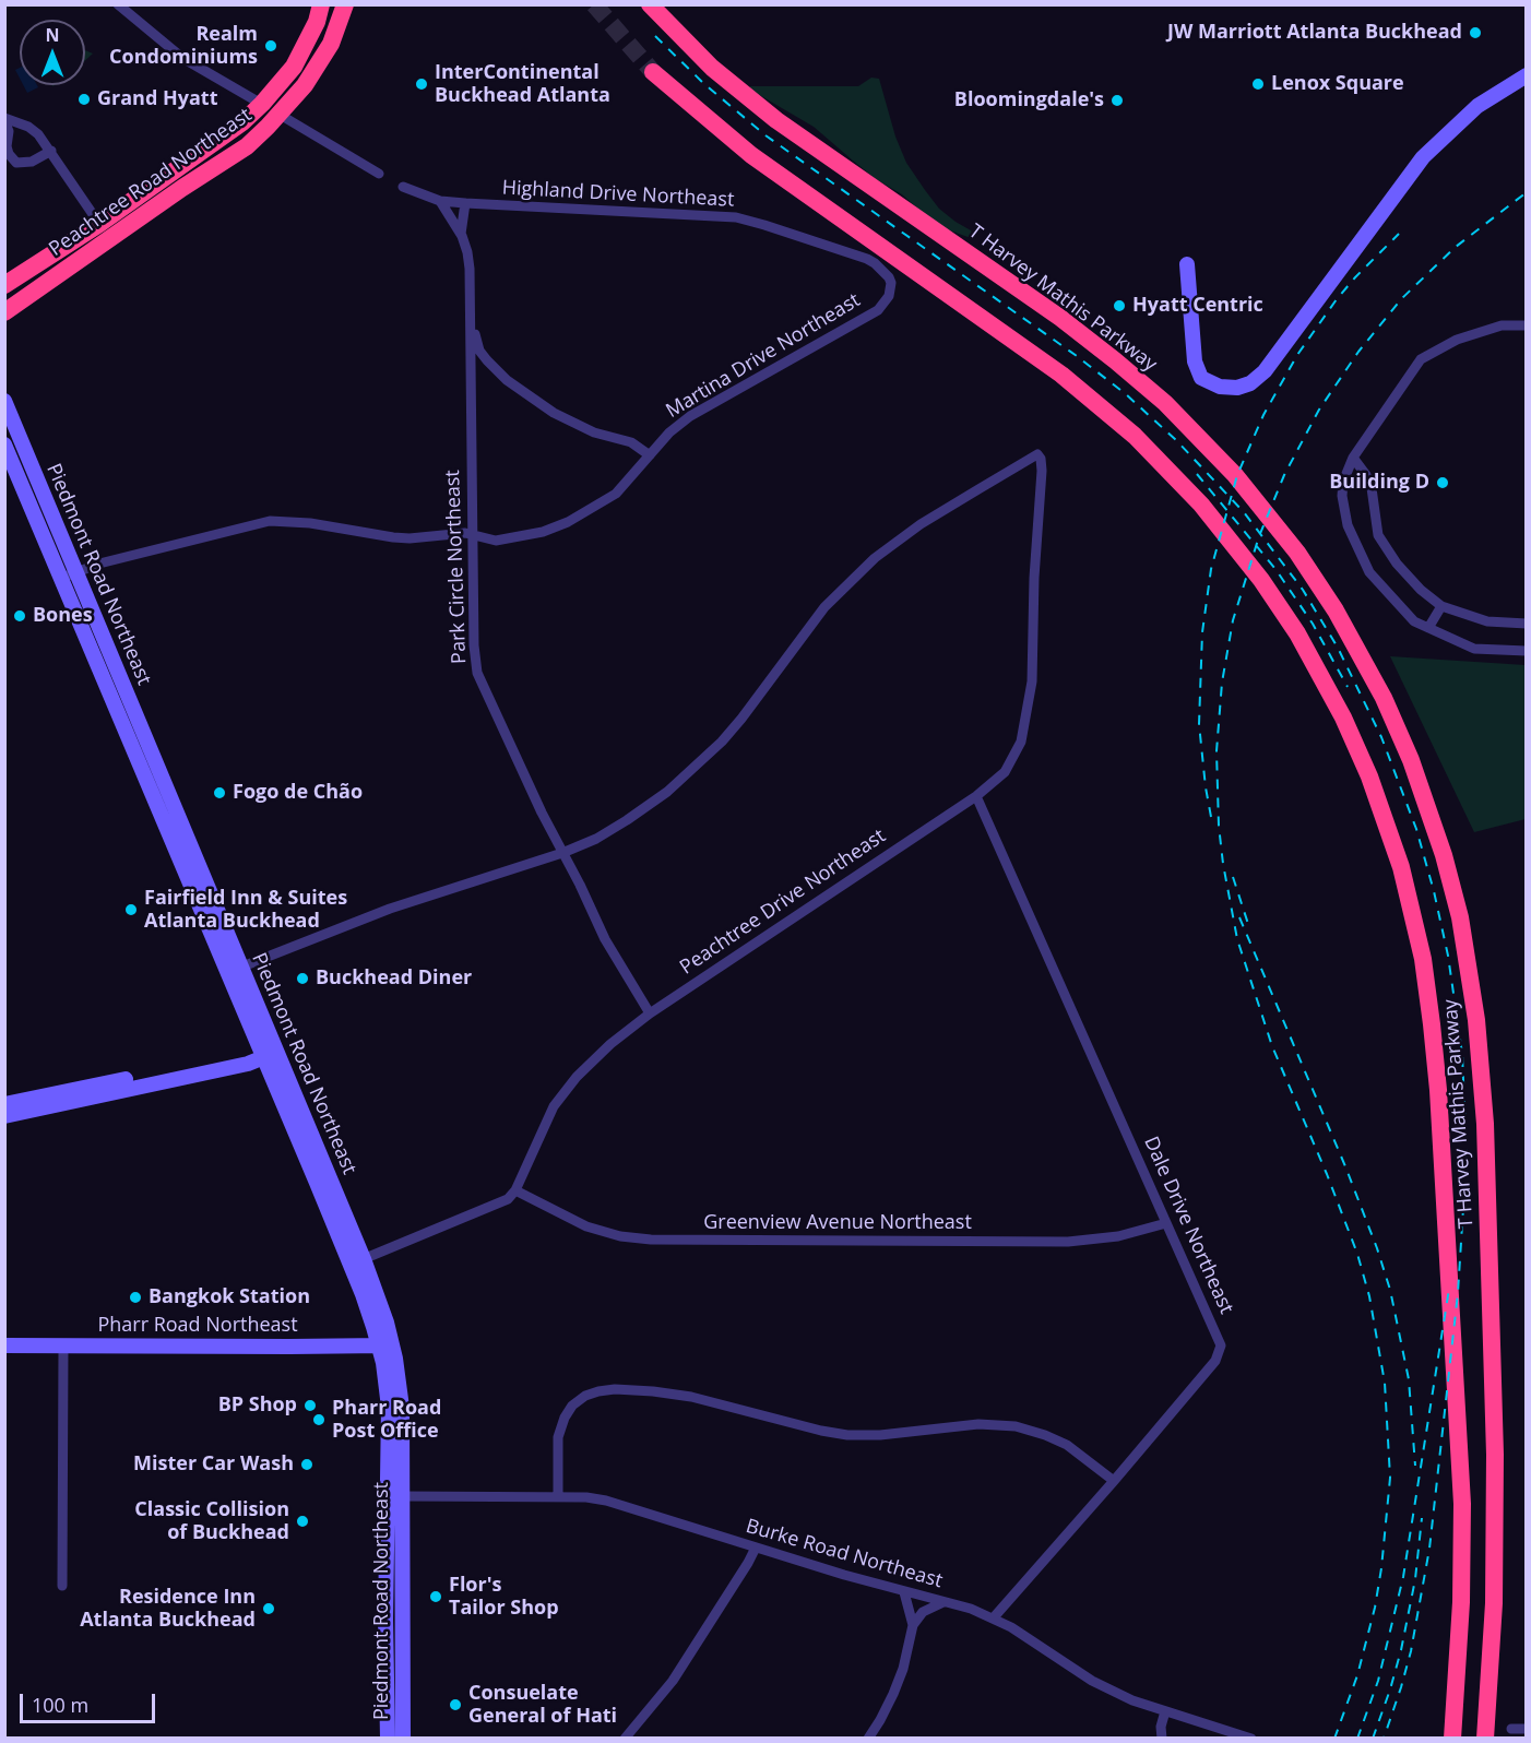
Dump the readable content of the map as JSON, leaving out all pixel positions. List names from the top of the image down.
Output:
{
  "streets": {
    "highway": ["Peachtree Road Northeast", "T Harvey Mathis Parkway"],
    "main road": ["Piedmont Road Northeast", "Pharr Road Northeast"],
    "street": [
      "Highland Drive Northeast",
      "Martina Drive Northeast",
      "Park Circle Northeast",
      "Peachtree Drive Northeast",
      "Greenview Avenue Northeast",
      "Dale Drive Northeast",
      "Burke Road Northeast"
    ]
  },
  "crossings": [
    ["Highland Drive Northeast", "Martina Drive Northeast"],
    ["Highland Drive Northeast", "Park Circle Northeast"],
    ["Martina Drive Northeast", "Park Circle Northeast"],
    ["Martina Drive Northeast", "Piedmont Road Northeast"],
    ["Park Circle Northeast", "Peachtree Drive Northeast"],
    ["Piedmont Road Northeast", "Pharr Road Northeast"],
    ["Piedmont Road Northeast", "Burke Road Northeast"],
    ["Peachtree Drive Northeast", "Greenview Avenue Northeast"],
    ["Peachtree Drive Northeast", "Dale Drive Northeast"],
    ["Greenview Avenue Northeast", "Dale Drive Northeast"],
    ["Dale Drive Northeast", "Burke Road Northeast"]
  ],
  "places": [
    "JW Marriott Atlanta Buckhead",
    "Realm Condominiums",
    "InterContinental Buckhead Atlanta",
    "Lenox Square",
    "Grand Hyatt",
    "Bloomingdale's",
    "Hyatt Centric",
    "Building D",
    "Bones",
    "Fogo de Chão",
    "Fairfield Inn & Suites Atlanta Buckhead",
    "Buckhead Diner",
    "Bangkok Station",
    "BP Shop",
    "Pharr Road Post Office",
    "Mister Car Wash",
    "Classic Collision of Buckhead",
    "Flor's Tailor Shop",
    "Residence Inn Atlanta Buckhead",
    "Consuelate General of Hati"
  ],
  "scale_bar": "100 m",
  "north": "top"
}
